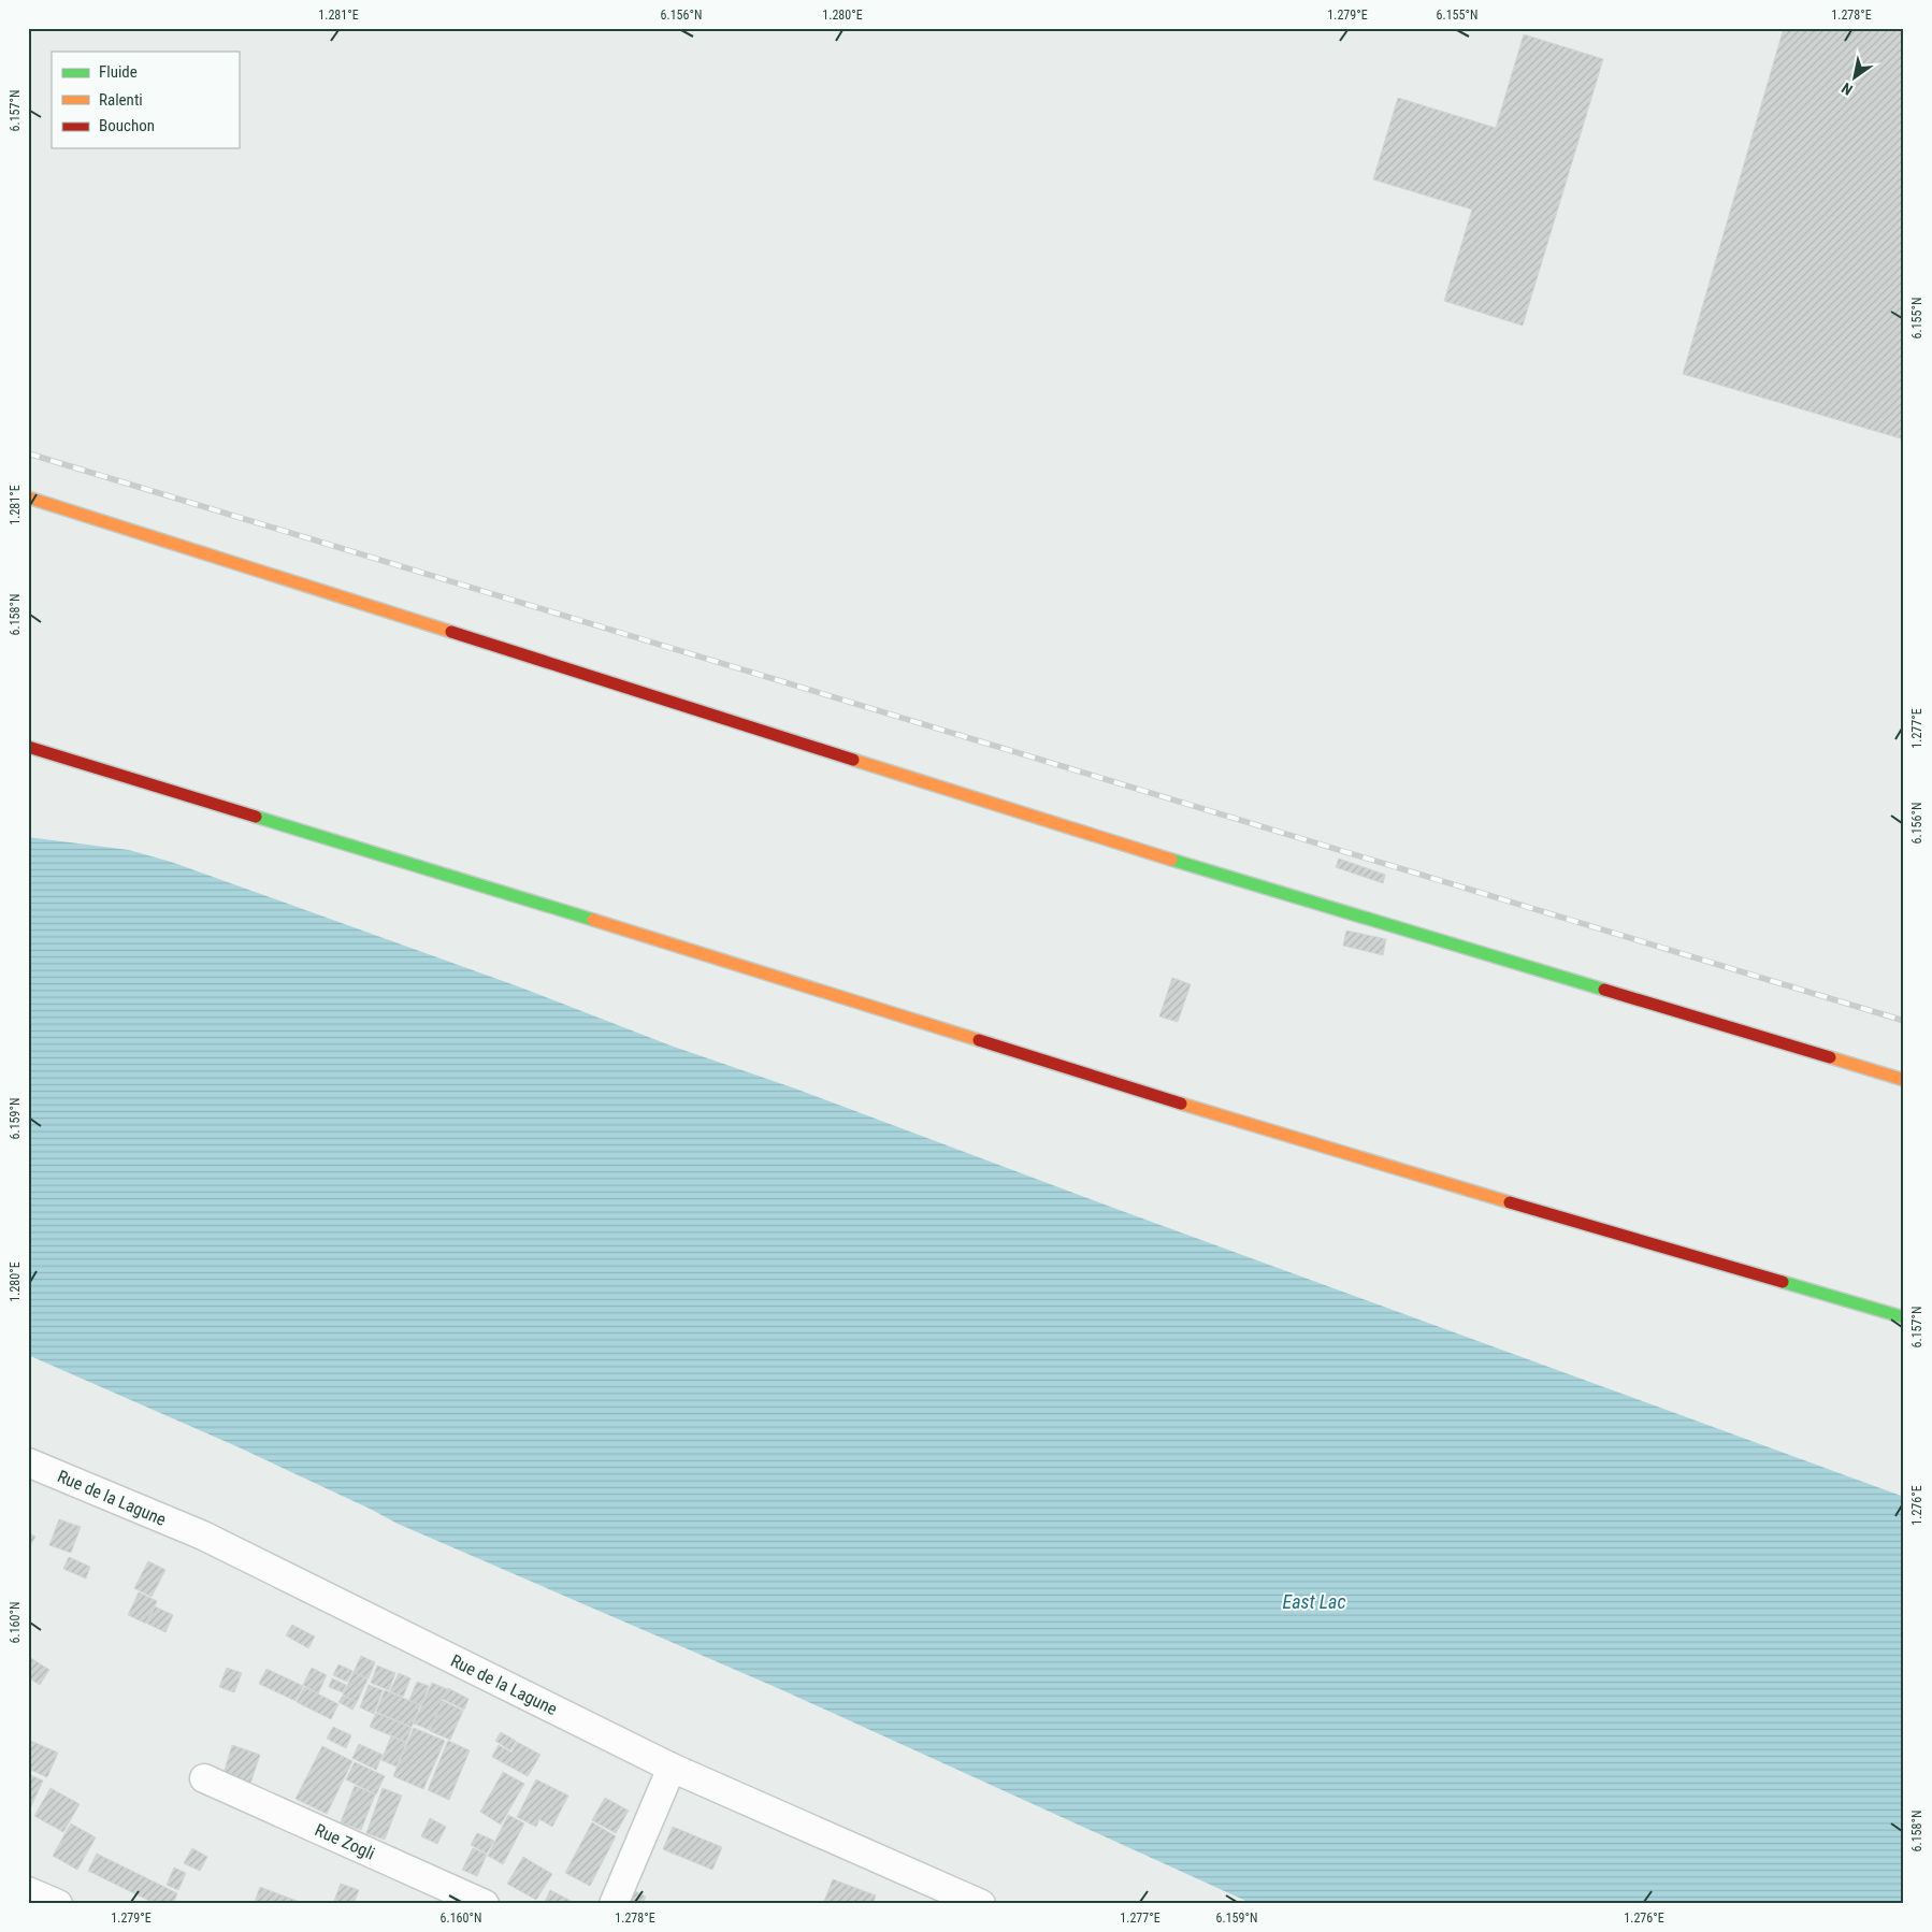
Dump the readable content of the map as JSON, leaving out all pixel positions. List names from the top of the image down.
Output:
{
  "streets": {
    "street": ["Rue de la Lagune", "Rue Zogli"]
  },
  "water": ["East Lac"],
  "legend": ["Fluide", "Ralenti", "Bouchon"],
  "north": "bottom left",
  "coordinates": [
    "1.281°E",
    "6.156°N",
    "1.280°E",
    "1.279°E",
    "6.155°N",
    "1.278°E",
    "6.157°N",
    "6.158°N",
    "1.277°E",
    "6.159°N",
    "1.276°E",
    "6.160°N"
  ]
}
